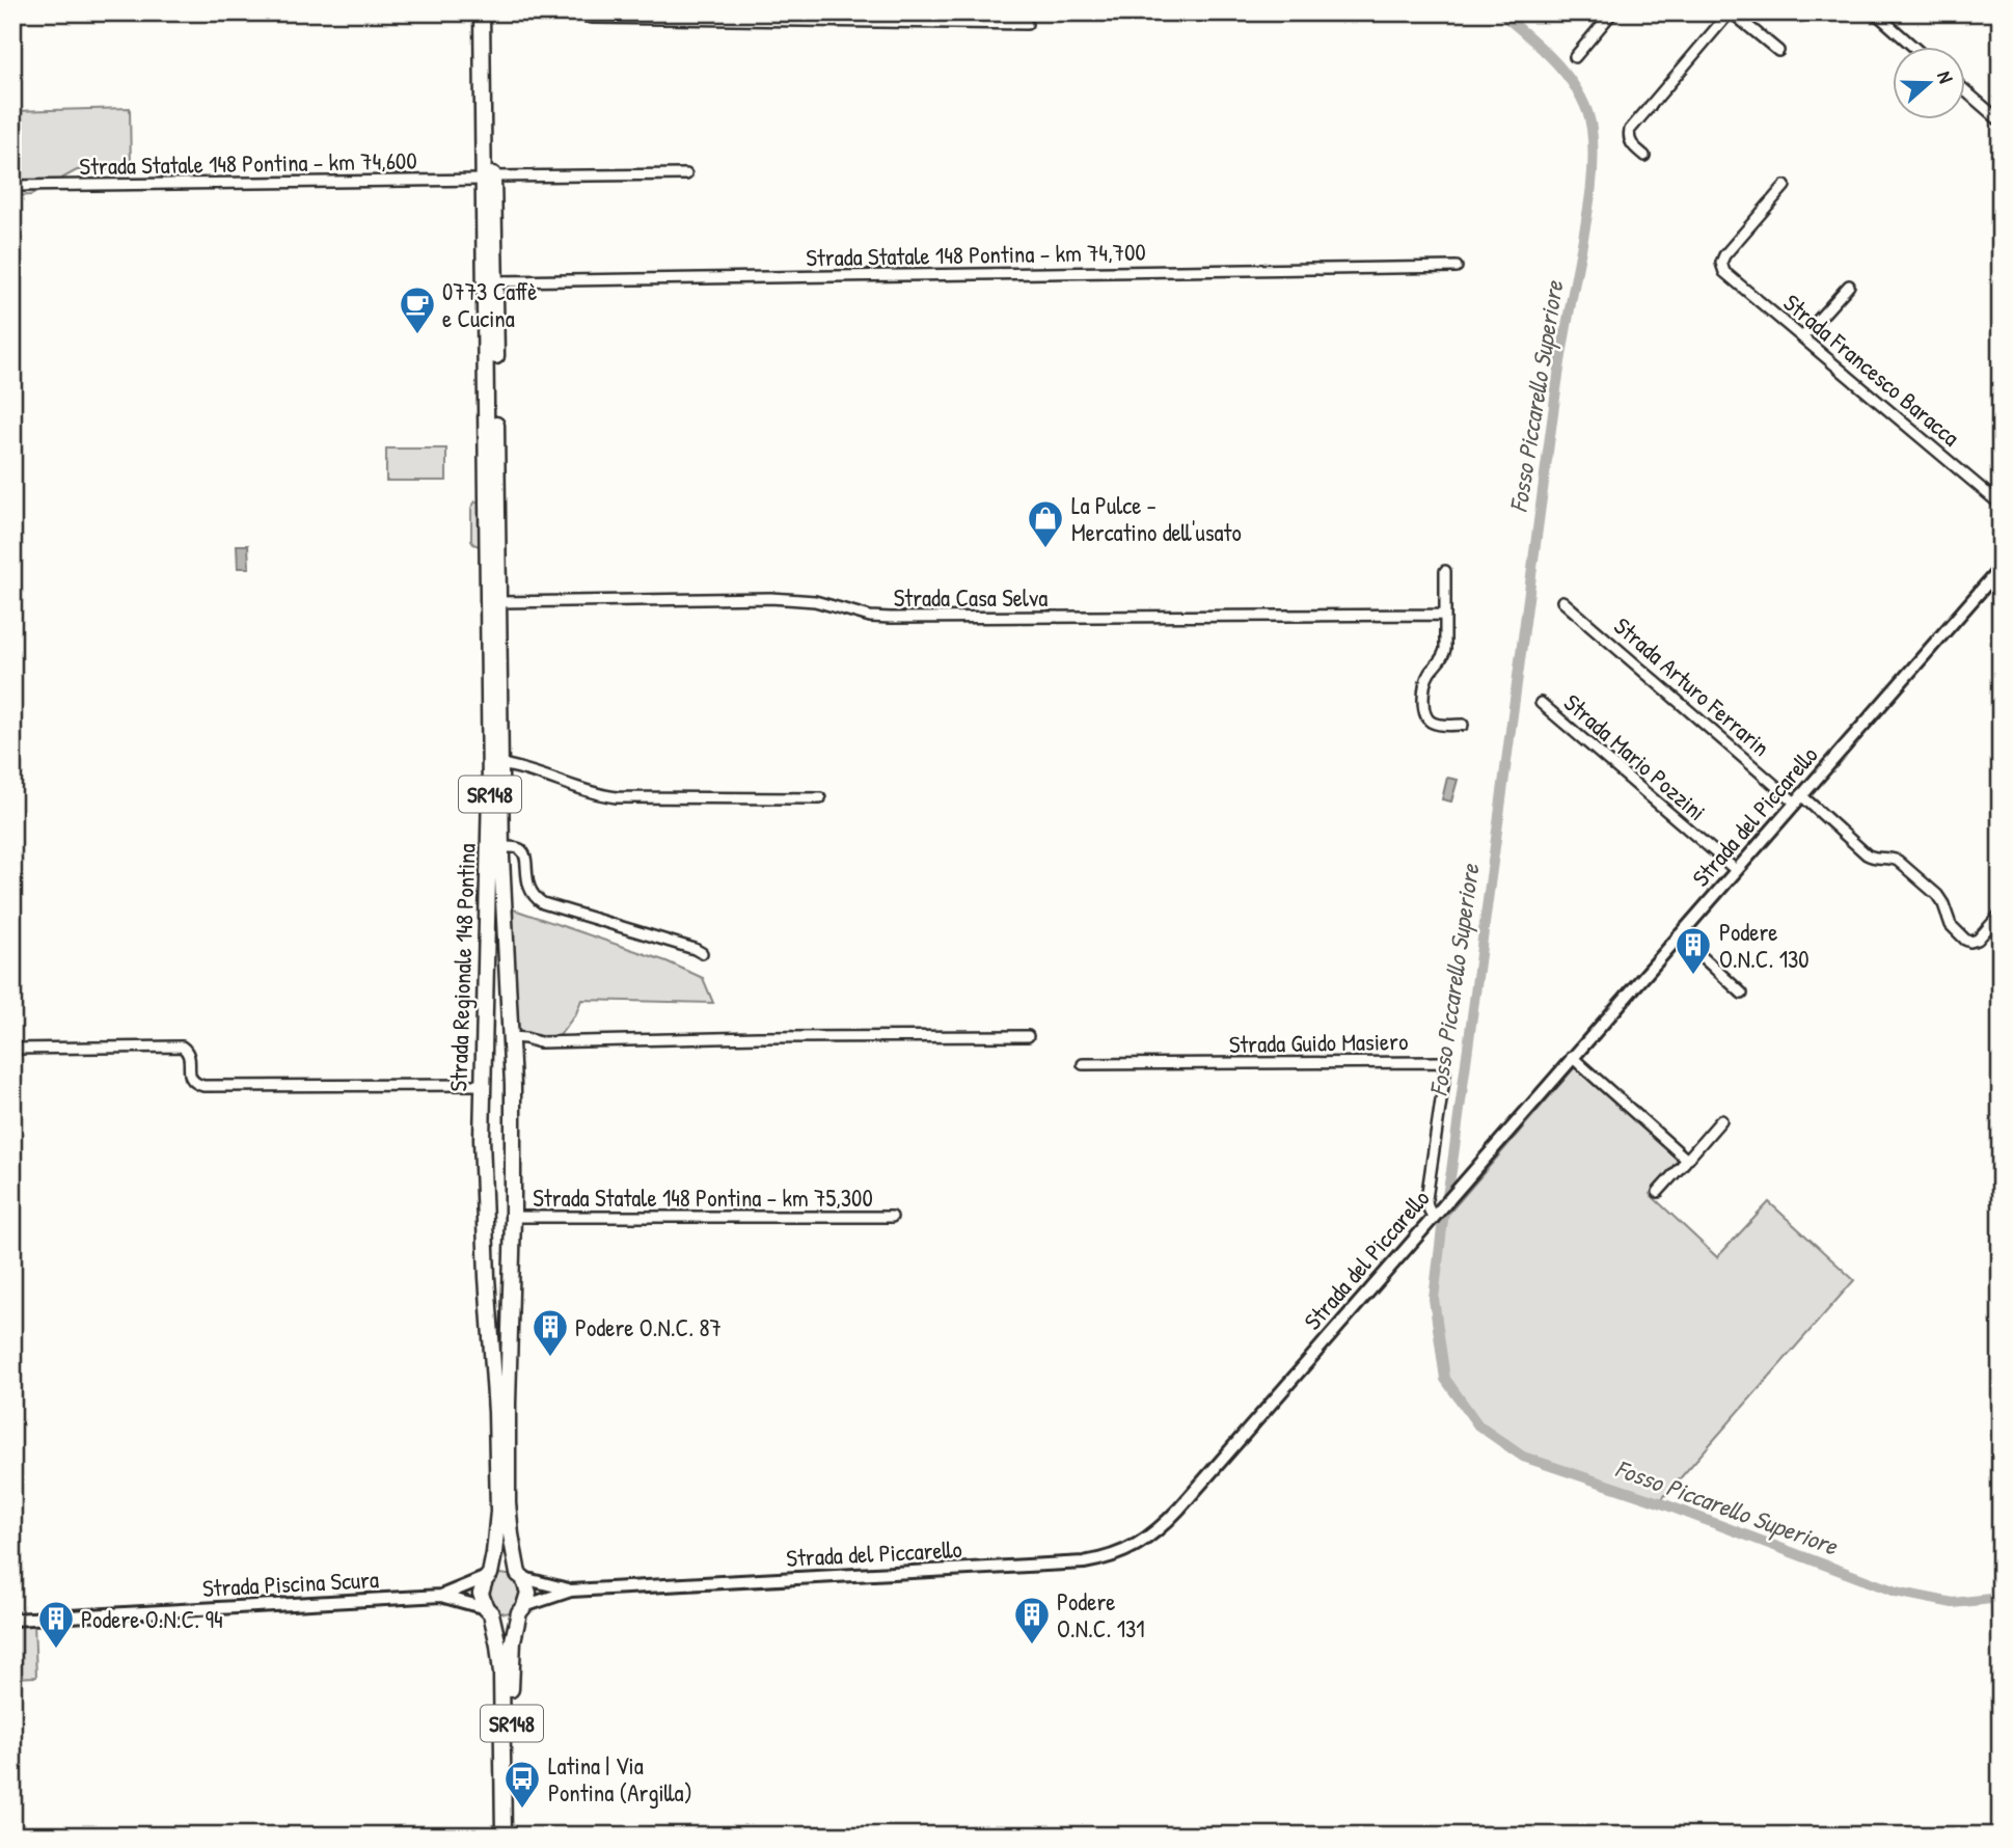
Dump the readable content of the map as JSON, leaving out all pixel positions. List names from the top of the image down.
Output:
{
  "streets": {
    "main road": ["SR148", "Strada Regionale 148 Pontina"],
    "street": [
      "Strada Statale 148 Pontina – km 74,600",
      "Strada Statale 148 Pontina – km 74,700",
      "Strada Francesco Baracca",
      "Strada Casa Selva",
      "Strada Arturo Ferrarin",
      "Strada Mario Pozzini",
      "Strada del Piccarello",
      "Strada Guido Masiero",
      "Strada Statale 148 Pontina – km 75,300",
      "Strada Piscina Scura"
    ]
  },
  "crossings": [
    ["Strada Statale 148 Pontina – km 74,600", "Strada Regionale 148 Pontina"],
    ["Strada Statale 148 Pontina – km 74,700", "Strada Regionale 148 Pontina"],
    ["Strada Casa Selva", "Strada Regionale 148 Pontina"],
    ["Strada Arturo Ferrarin", "Strada del Piccarello"],
    ["Strada Mario Pozzini", "Strada del Piccarello"],
    ["Strada del Piccarello", "Strada Regionale 148 Pontina"],
    ["Strada del Piccarello", "Strada Guido Masiero"],
    ["Strada del Piccarello", "Strada Piscina Scura"],
    ["Strada Regionale 148 Pontina", "Strada Statale 148 Pontina – km 75,300"],
    ["Strada Regionale 148 Pontina", "Strada Piscina Scura"]
  ],
  "water": ["Fosso Piccarello Superiore"],
  "places": {
    "cafe": ["0773 Caffè e Cucina"],
    "shop": ["La Pulce - Mercatino dell'usato"],
    "building": [
      "Podere O.N.C. 130",
      "Podere O.N.C. 87",
      "Podere O.N.C. 131",
      "Podere O.N.C. 94"
    ],
    "bus stop": ["Latina | Via Pontina (Argilla)"]
  },
  "north": "right"
}
